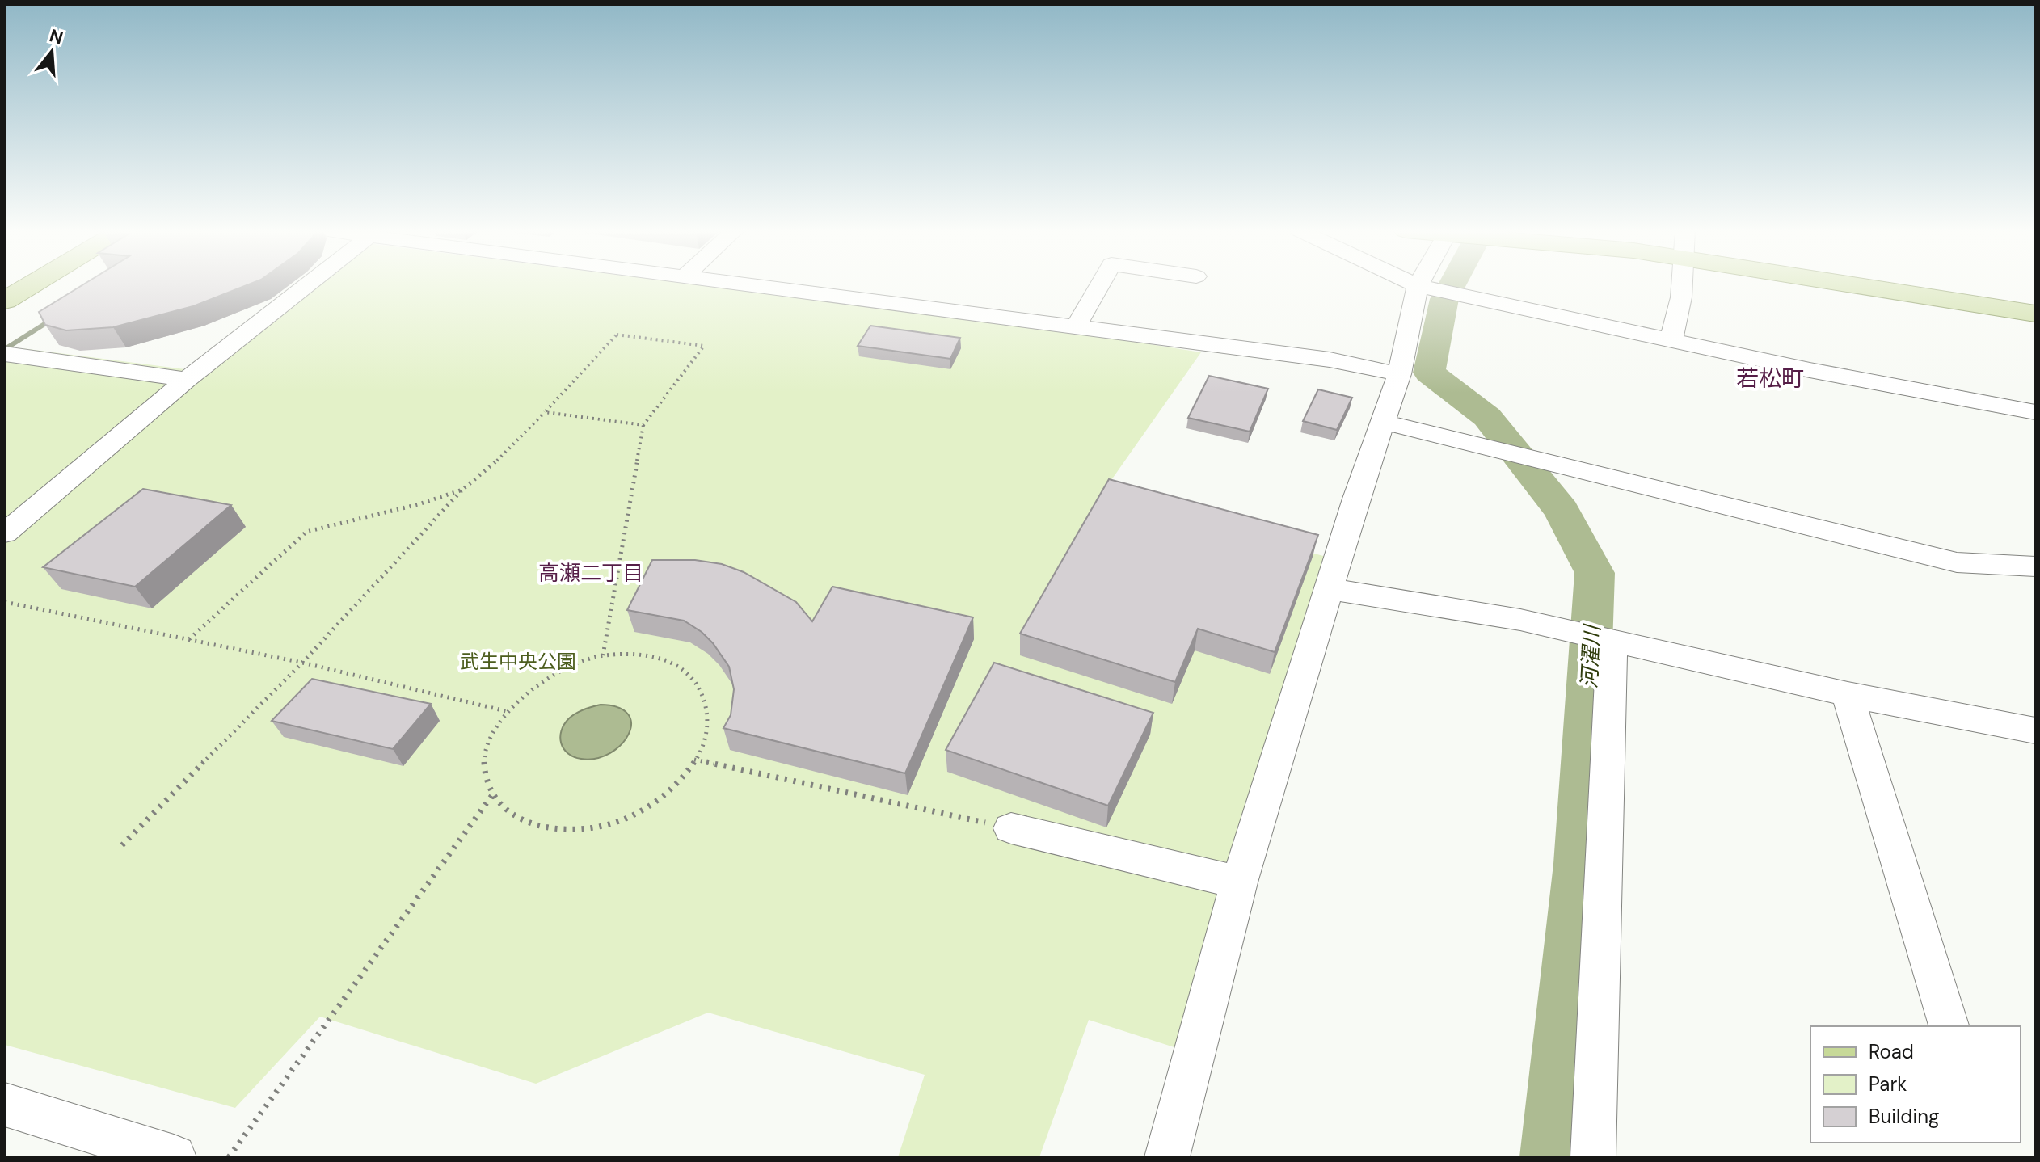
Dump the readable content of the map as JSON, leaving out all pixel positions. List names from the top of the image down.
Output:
{
  "districts": ["若松町", "高瀬二丁目"],
  "water": ["河濯川"],
  "parks": ["武生中央公園"],
  "legend": ["Road", "Park", "Building"],
  "north": "top"
}
